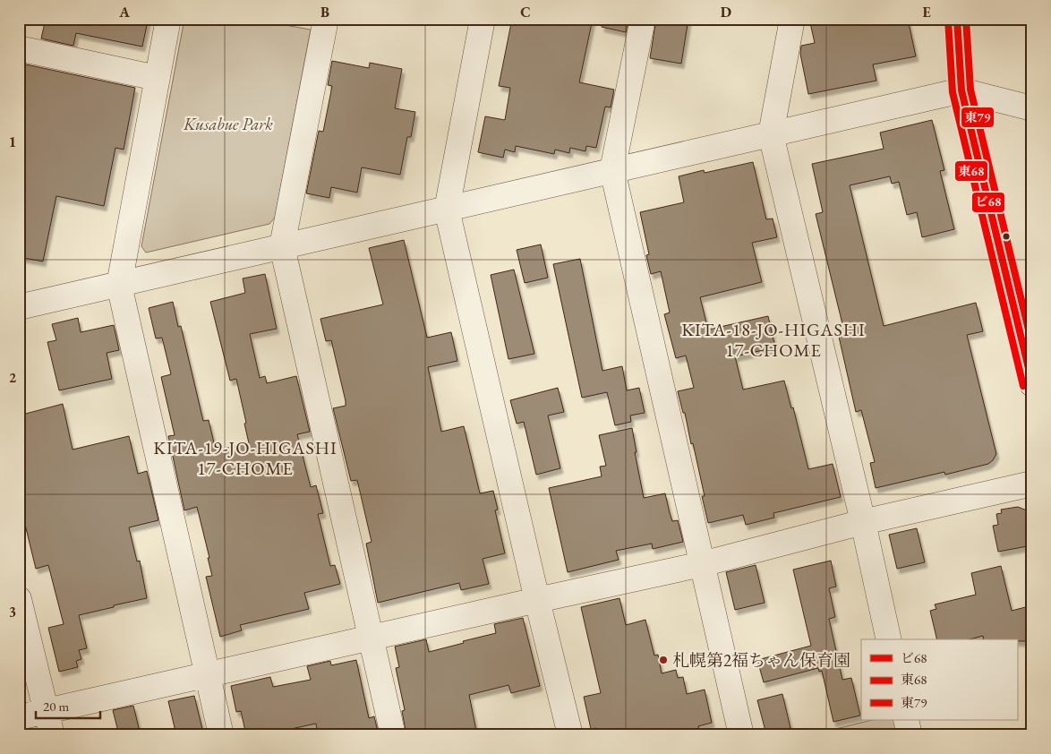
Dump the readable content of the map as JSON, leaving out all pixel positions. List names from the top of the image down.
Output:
{
  "districts": ["KITA-18-JO-HIGASHI 17-CHOME", "KITA-19-JO-HIGASHI 17-CHOME"],
  "parks": ["Kusabue Park"],
  "places": ["札幌第2福ちゃん保育園"],
  "lines": ["transit line ビ68", "transit line 東79", "transit line 東68"],
  "legend": ["ビ68", "東68", "東79"],
  "scale_bar": "20 m",
  "grid": {
    "columns": [
      "A",
      "B",
      "C",
      "D",
      "E"
    ],
    "rows": ["1", "2", "3"]
  }
}
